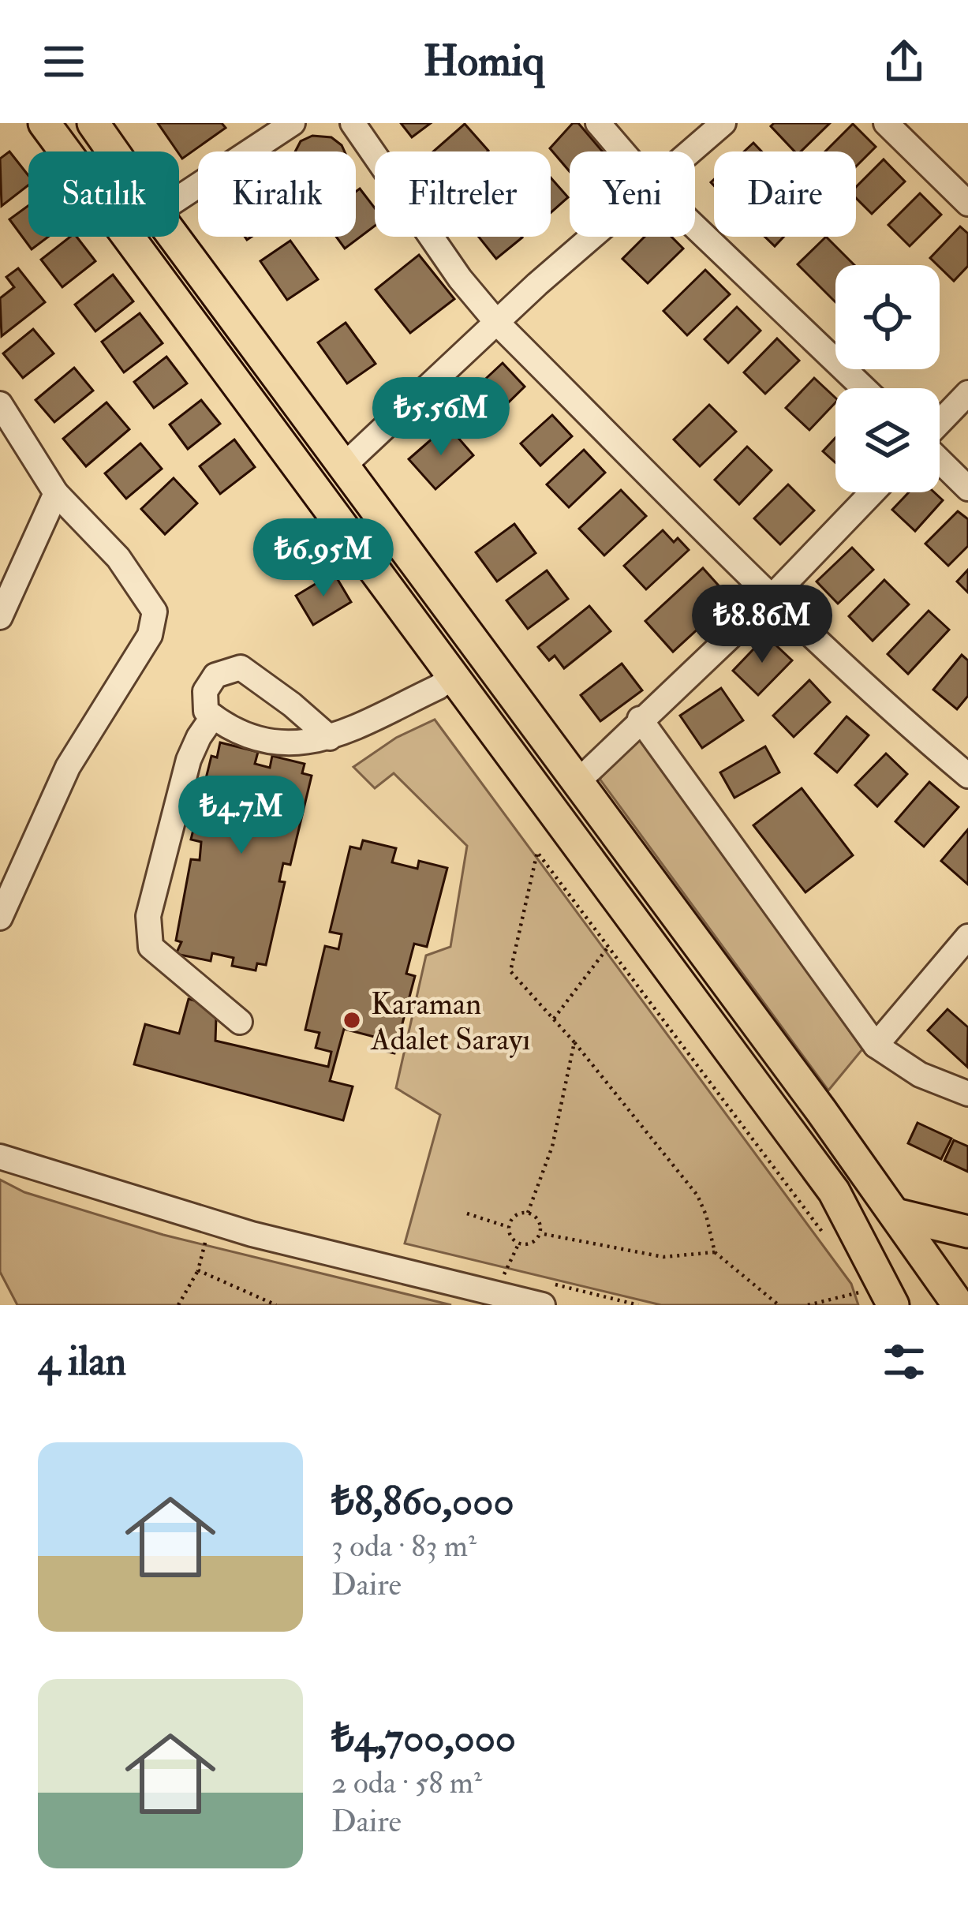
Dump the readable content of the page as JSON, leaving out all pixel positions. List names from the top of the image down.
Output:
{
  "places": ["Karaman Adalet Sarayı"],
  "page": {
    "header": "Homiq",
    "chip": [
      "Satılık",
      "Kiralık",
      "Filtreler",
      "Yeni",
      "Daire"
    ],
    "price": [
      "₺5.56M",
      "₺6.95M",
      "₺8.86M",
      "₺4.7M"
    ],
    "heading": "4 ilan",
    "list": [
      {
        "name": "₺8,860,000",
        "note": "3 oda · 83 m² · Daire"
      },
      {
        "name": "₺4,700,000",
        "note": "2 oda · 58 m² · Daire"
      }
    ]
  }
}
